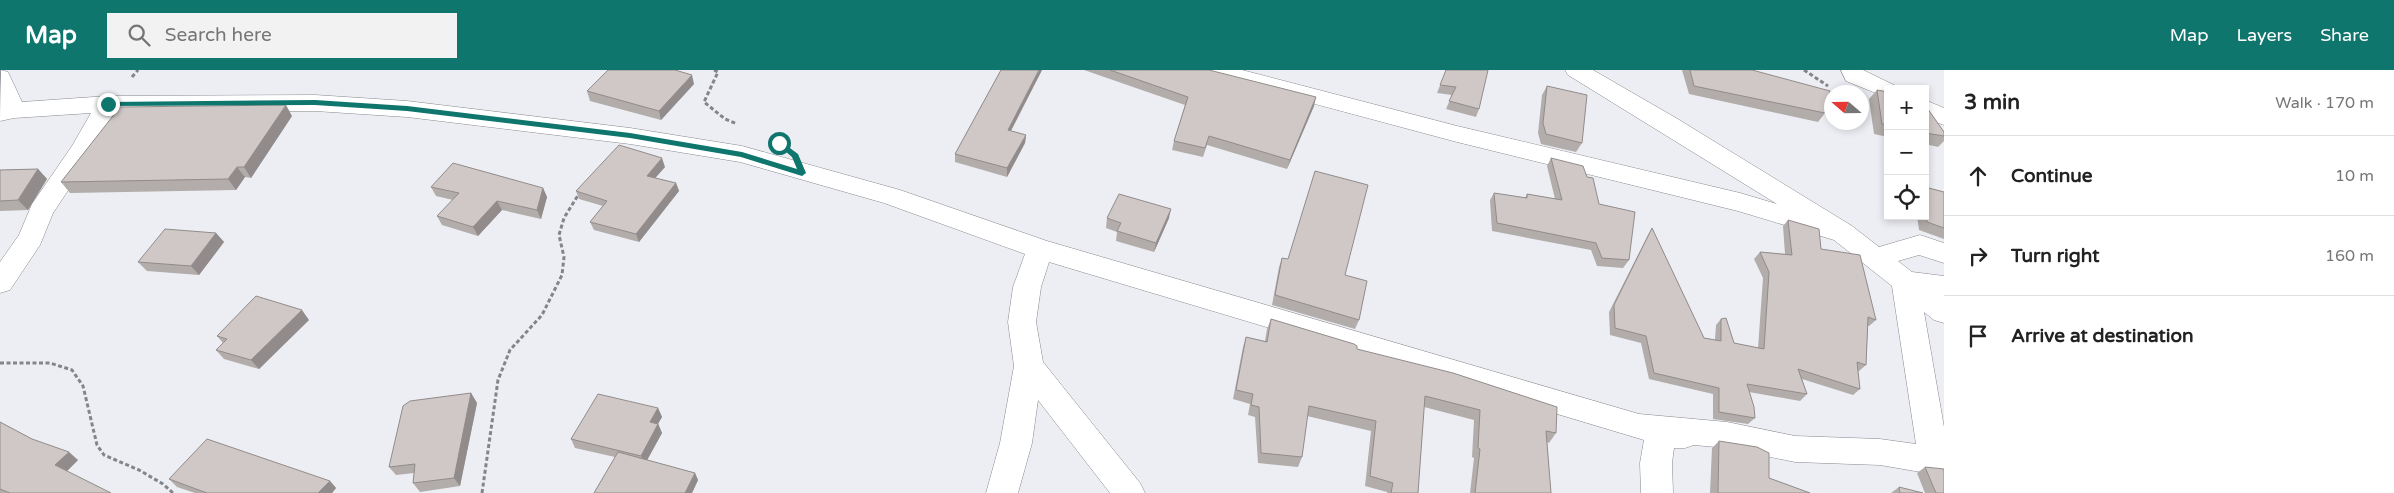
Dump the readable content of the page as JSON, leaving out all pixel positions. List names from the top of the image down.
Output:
{
  "north": "left",
  "page": {
    "header": "Map",
    "search": "Search here",
    "nav": ["Map", "Layers", "Share"],
    "heading": ["3 min", "Walk · 170 m"],
    "map_buttons": ["+", "−"],
    "list": [
      ["Continue", "10 m"],
      ["Turn right", "160 m"],
      "Arrive at destination"
    ]
  }
}
